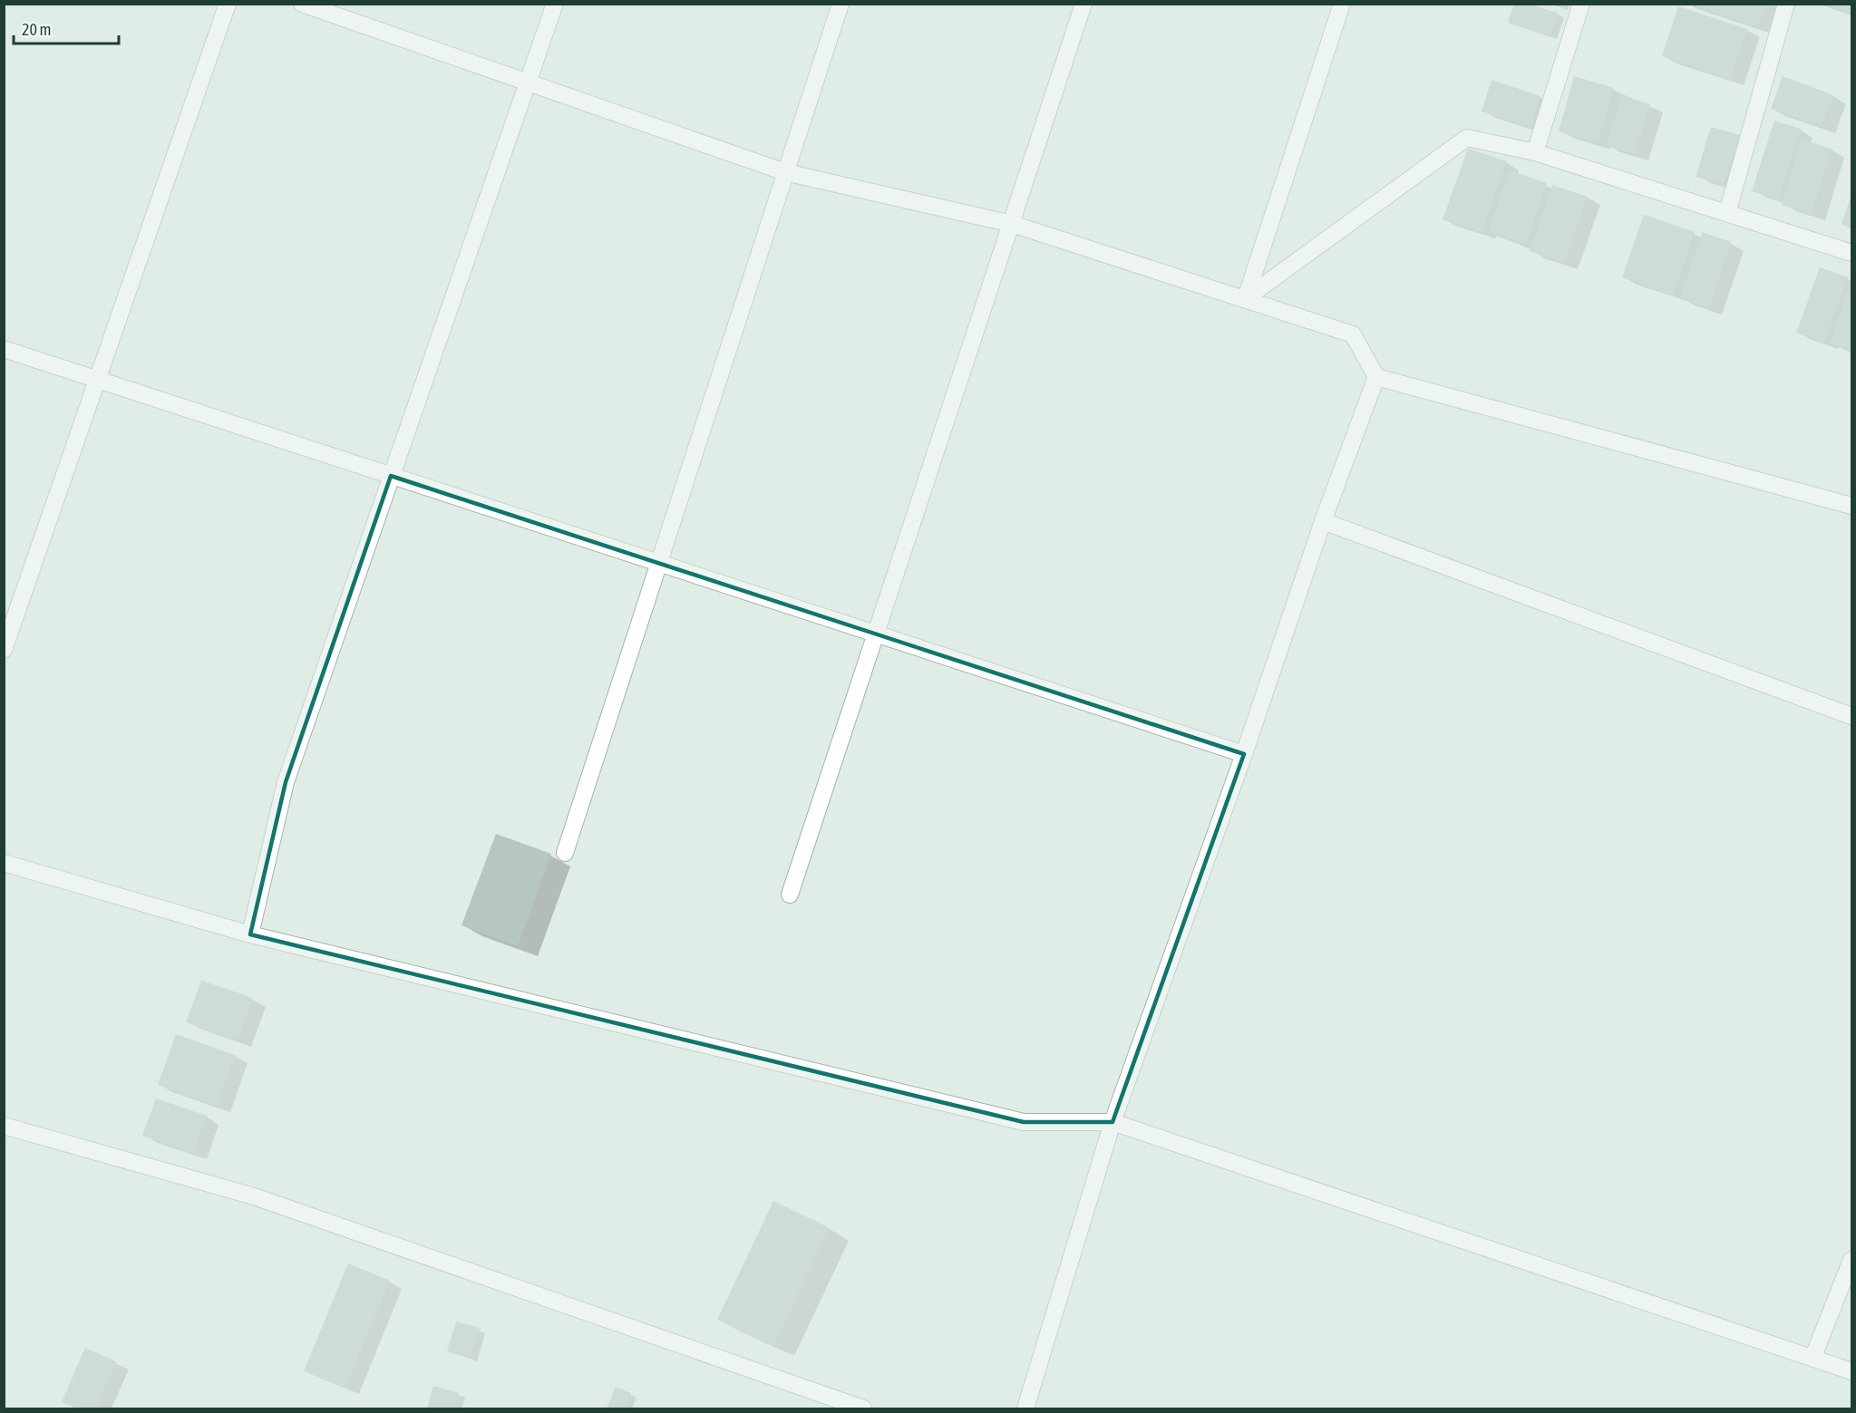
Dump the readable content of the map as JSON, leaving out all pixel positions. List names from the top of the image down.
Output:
{
  "scale_bar": "20 m"
}
